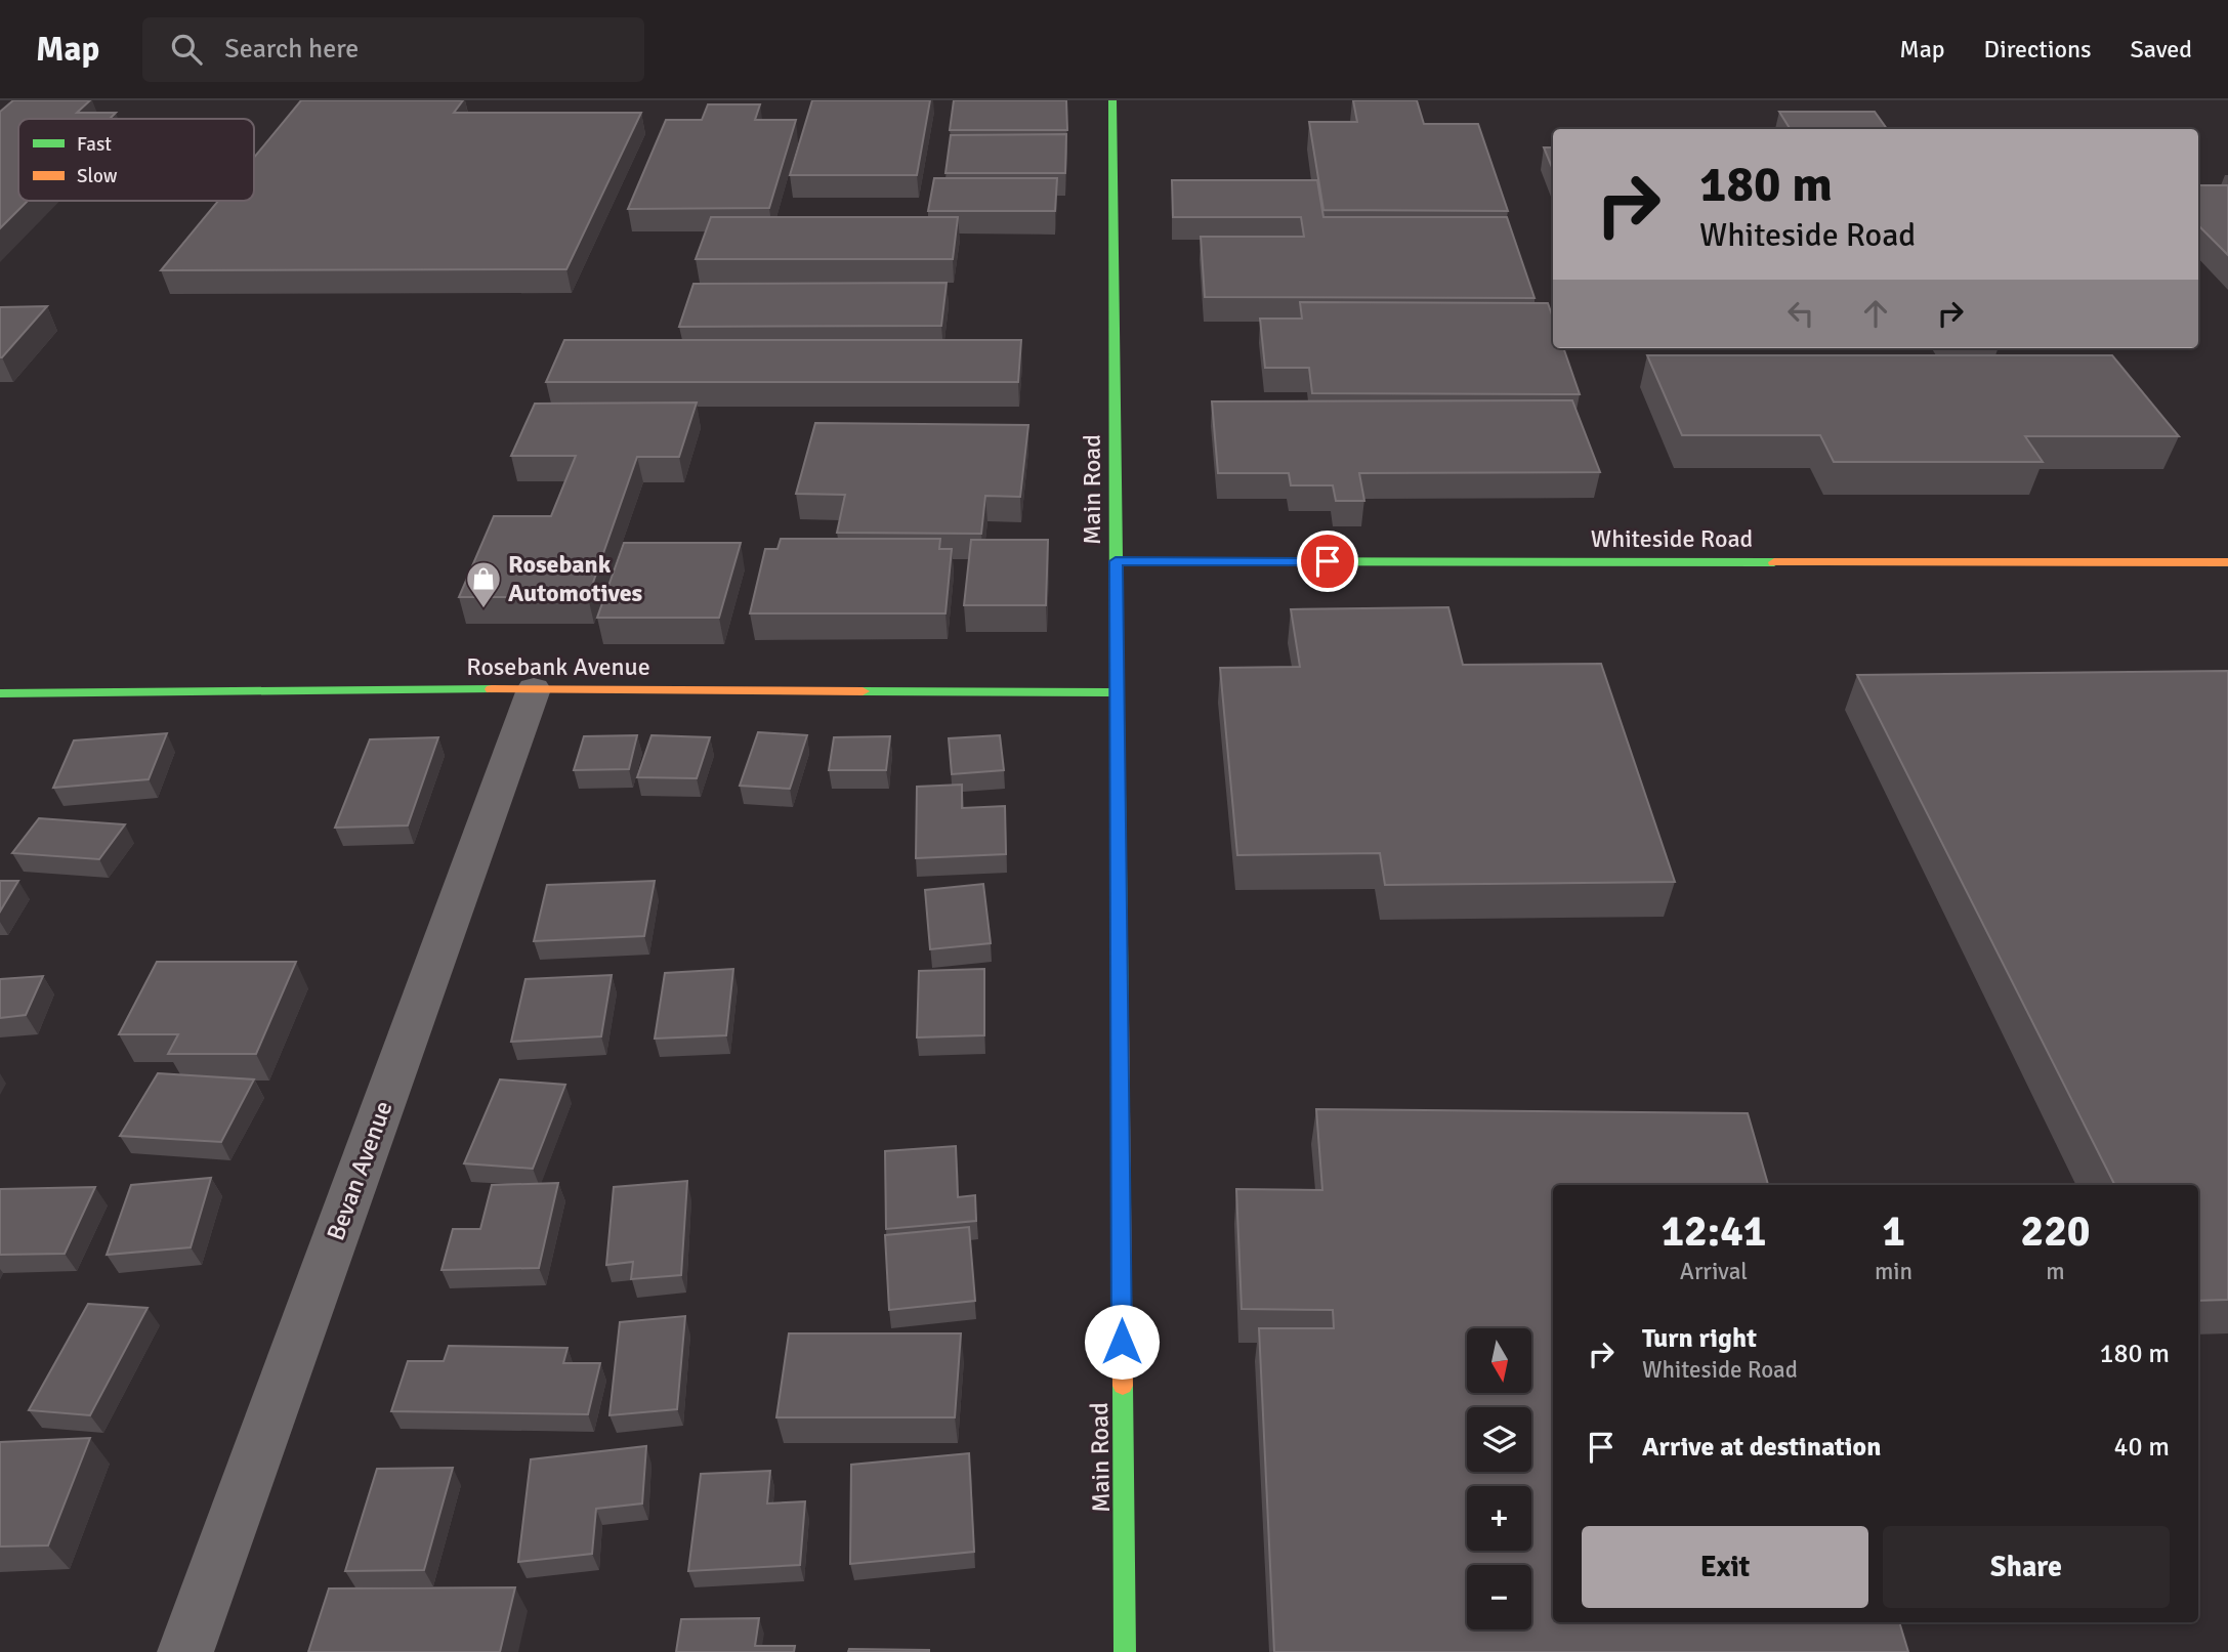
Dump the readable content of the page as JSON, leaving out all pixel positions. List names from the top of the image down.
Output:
{
  "streets": {
    "main road": ["Main Road", "Whiteside Road", "Rosebank Avenue"],
    "street": ["Bevan Avenue"]
  },
  "crossings": [
    ["Main Road", "Whiteside Road"],
    ["Main Road", "Rosebank Avenue"],
    ["Rosebank Avenue", "Bevan Avenue"]
  ],
  "places": {
    "shop": ["Rosebank Automotives"]
  },
  "legend": ["Fast", "Slow"],
  "north": "bottom",
  "page": {
    "header": "Map",
    "search": "Search here",
    "nav": ["Map", "Directions", "Saved"],
    "turn": ["180 m", "Whiteside Road"],
    "eta": [
      "12:41",
      "Arrival",
      "1",
      "min",
      "220",
      "m"
    ],
    "list": [
      {
        "name": "Turn right",
        "note": "Whiteside Road",
        "value": "180 m"
      },
      {
        "name": "Arrive at destination",
        "value": "40 m"
      }
    ],
    "map_buttons": ["+", "−"],
    "buttons": ["Exit", "Share"]
  }
}
